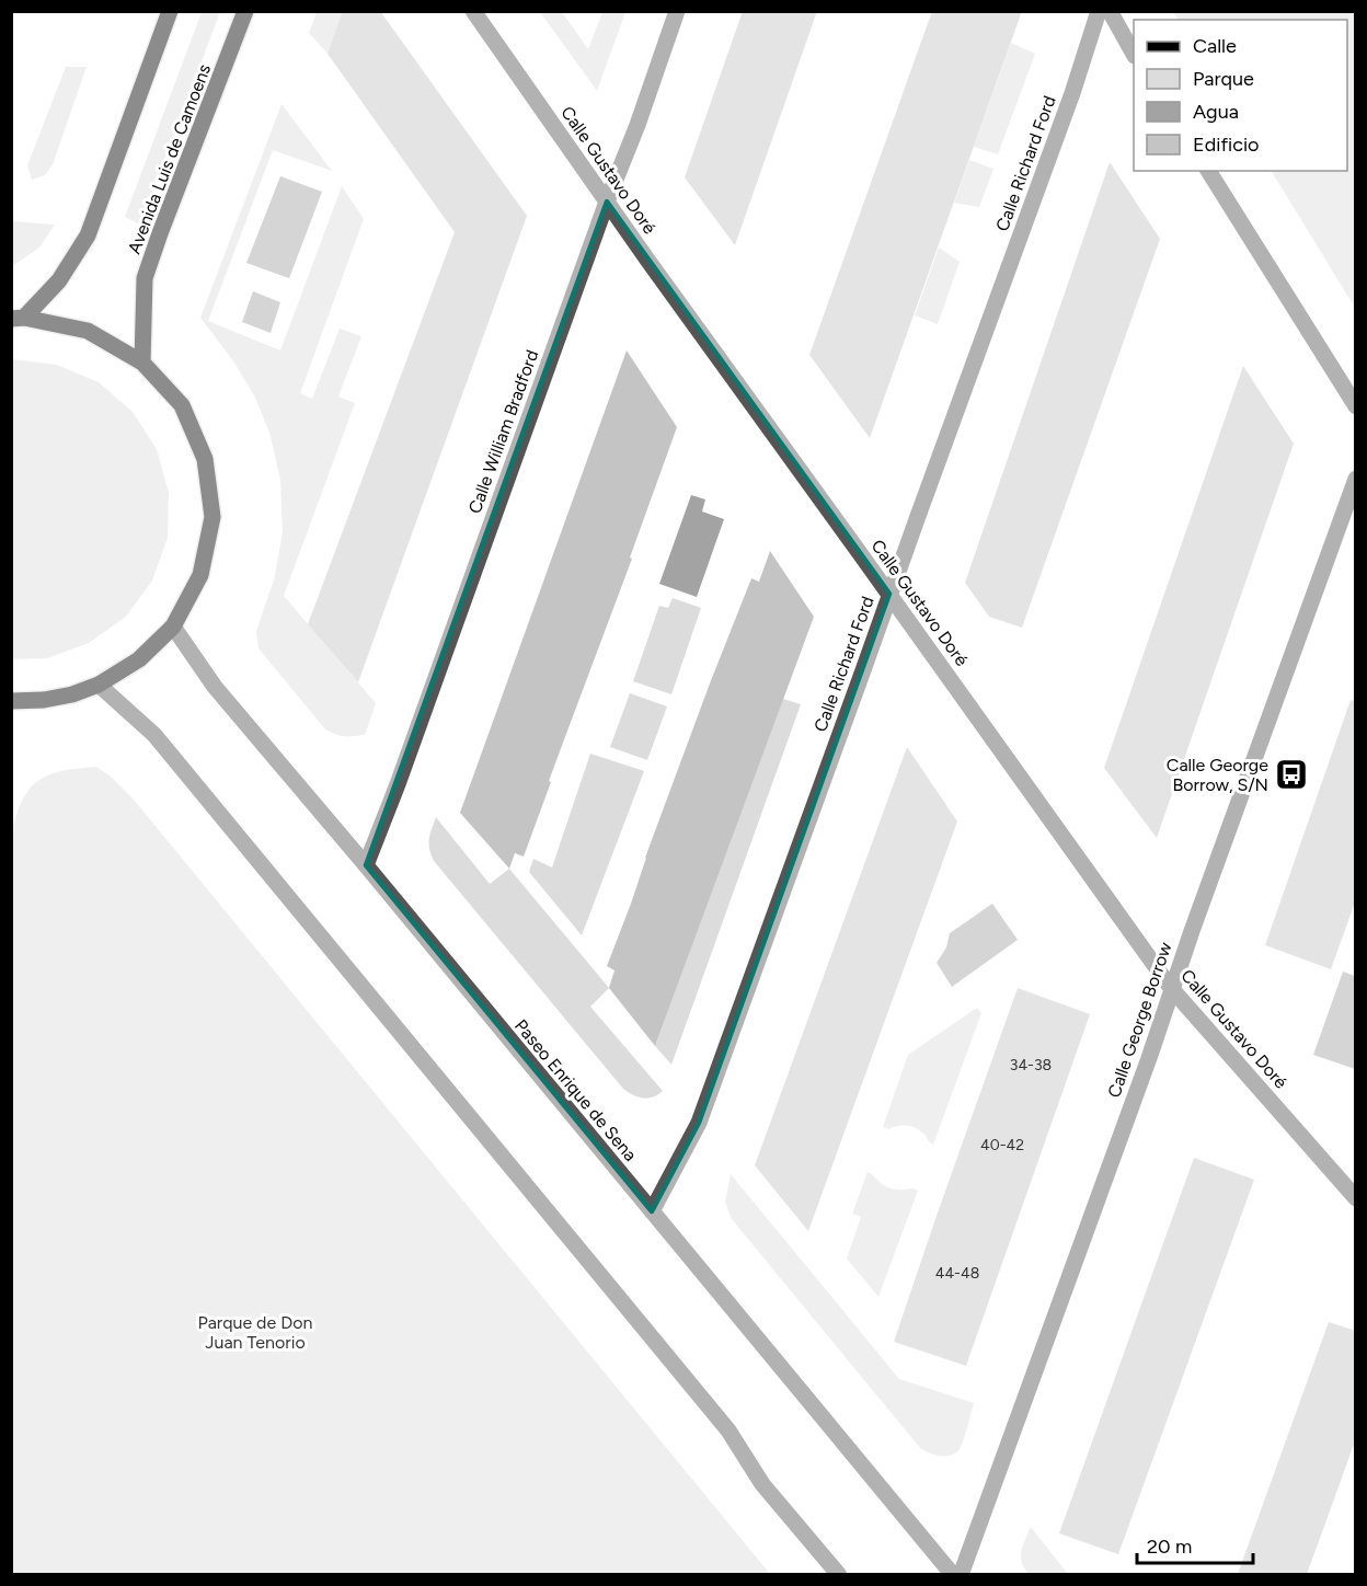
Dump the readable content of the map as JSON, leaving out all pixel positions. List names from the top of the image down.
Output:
{
  "streets": {
    "main road": ["Avenida Luis de Camoens"],
    "street": [
      "Calle Richard Ford",
      "Calle Gustavo Doré",
      "Calle William Bradford",
      "Calle George Borrow",
      "Paseo Enrique de Sena"
    ]
  },
  "crossings": [
    ["Calle Richard Ford", "Calle Gustavo Doré"],
    ["Calle Richard Ford", "Paseo Enrique de Sena"],
    ["Calle Gustavo Doré", "Calle William Bradford"],
    ["Calle Gustavo Doré", "Calle George Borrow"],
    ["Calle William Bradford", "Paseo Enrique de Sena"]
  ],
  "parks": ["Parque de Don Juan Tenorio"],
  "places": {
    "bus stop": ["Calle George Borrow, S/N"]
  },
  "house_numbers": ["34-38", "40-42", "44-48"],
  "legend": [
    "Calle",
    "Parque",
    "Agua",
    "Edificio"
  ],
  "scale_bar": "20 m"
}
